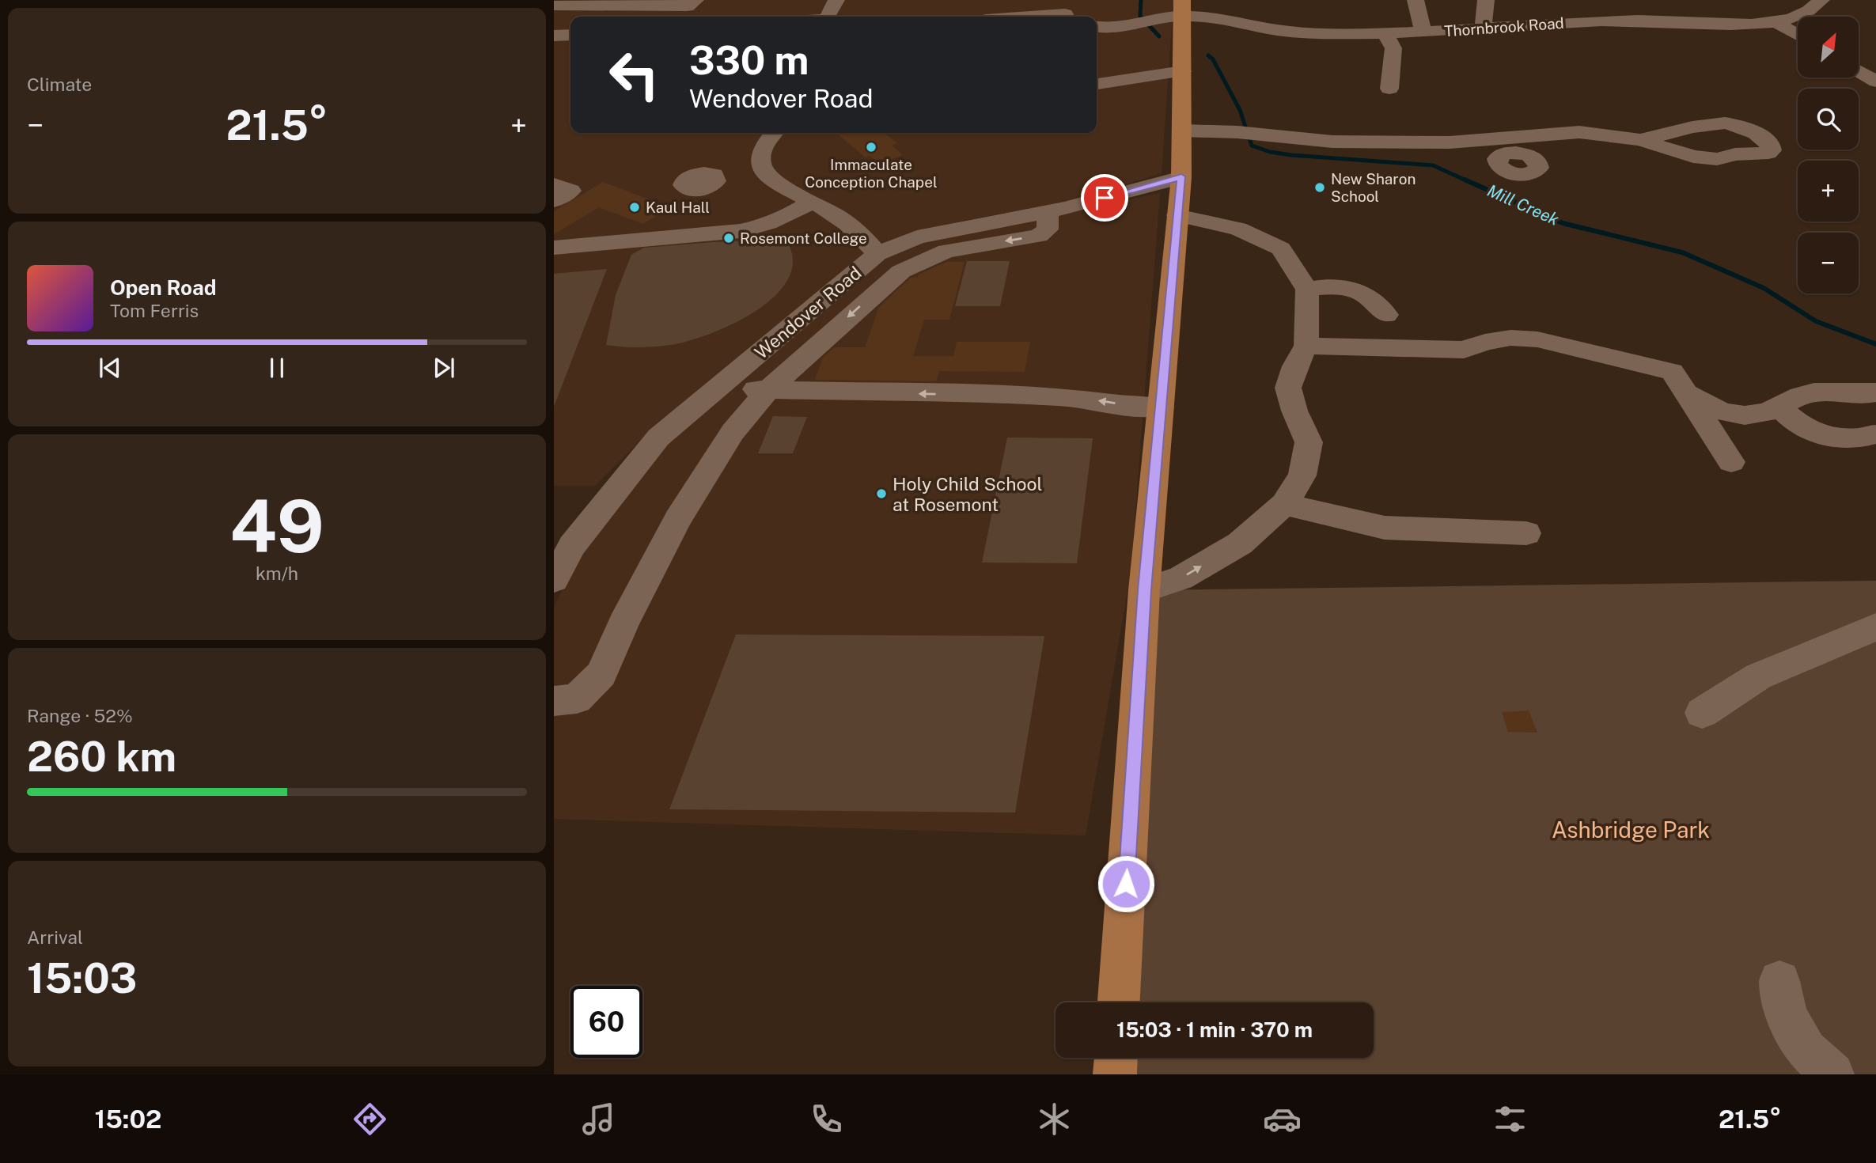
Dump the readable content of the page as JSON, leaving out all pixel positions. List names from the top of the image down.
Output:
{
  "streets": {
    "street": ["Thornbrook Road", "Wendover Road"]
  },
  "water": ["Mill Creek"],
  "parks": ["Ashbridge Park"],
  "places": [
    "Immaculate Conception Chapel",
    "New Sharon School",
    "Kaul Hall",
    "Rosemont College",
    "Holy Child School at Rosemont"
  ],
  "north": "top right",
  "page": {
    "tile": [
      "Climate",
      ["49", "km/h"],
      ["Range · 52%", "260 km"],
      ["Arrival", "15:03"]
    ],
    "map_buttons": ["+", "−"],
    "turn": ["330 m", "Wendover Road"],
    "heat": ["−", "21.5°", "+"],
    "song": ["Open Road", "Tom Ferris"],
    "limit": "60",
    "trip": "15:03 · 1 min · 370 m",
    "tabs": ["15:02", "21.5°"]
  }
}
